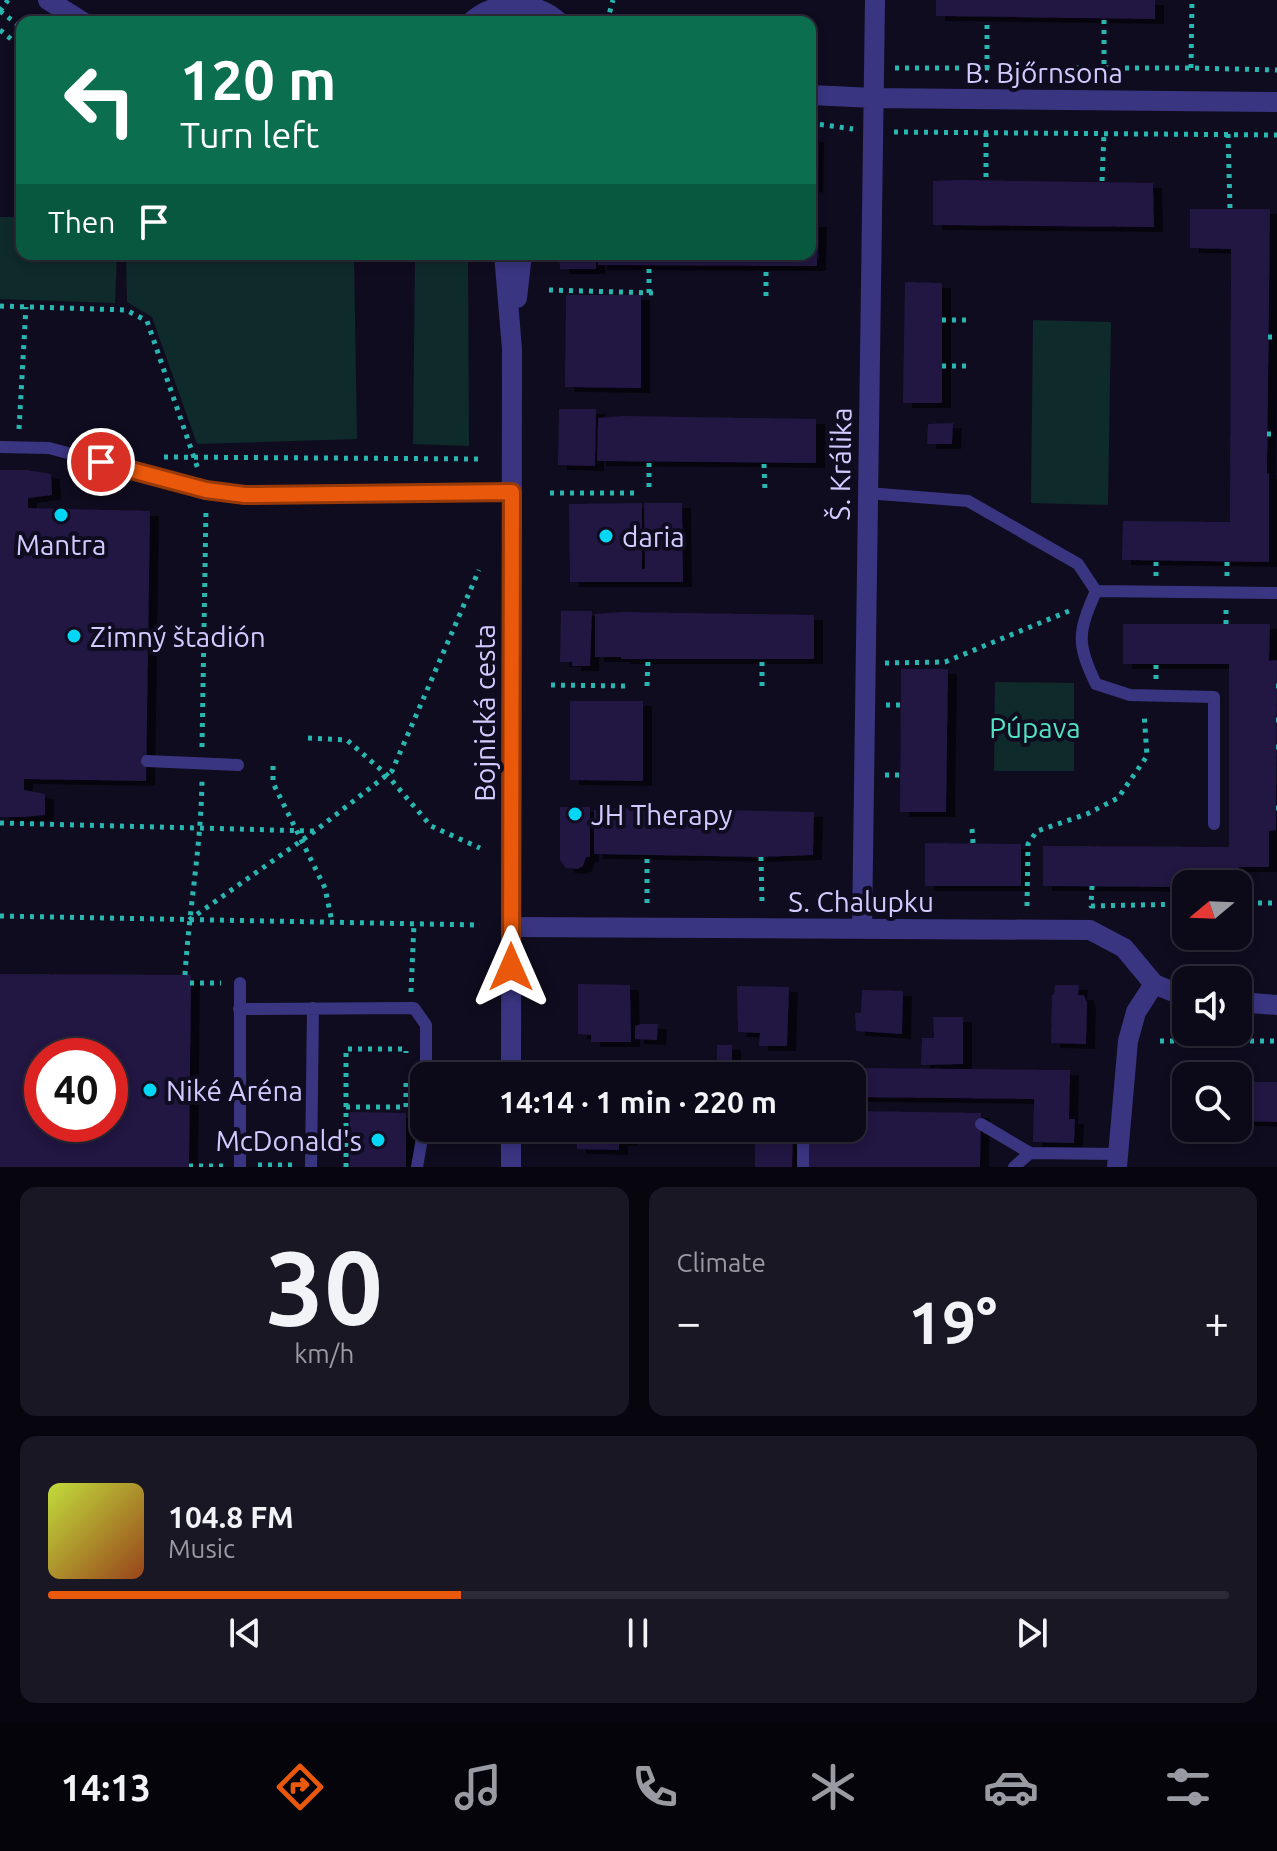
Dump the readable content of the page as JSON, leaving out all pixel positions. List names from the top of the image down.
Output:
{
  "streets": {
    "street": [
      "B. Bjőrnsona",
      "Š. Králika",
      "Bojnická cesta",
      "S. Chalupku"
    ]
  },
  "crossings": [
    ["B. Bjőrnsona", "Š. Králika"],
    ["Š. Králika", "S. Chalupku"],
    ["Bojnická cesta", "S. Chalupku"]
  ],
  "parks": ["Púpava"],
  "places": [
    "Mantra",
    "daria",
    "Zimný štadión",
    "JH Therapy",
    "Niké Aréna",
    "McDonald's"
  ],
  "north": "left",
  "page": {
    "turn": ["120 m", "Turn left"],
    "then": "Then",
    "limit": "40",
    "trip": "14:14 · 1 min · 220 m",
    "tile": [
      ["30", "km/h"],
      "Climate"
    ],
    "heat": ["−", "19°", "+"],
    "song": ["104.8 FM", "Music"],
    "tabs": "14:13"
  }
}
